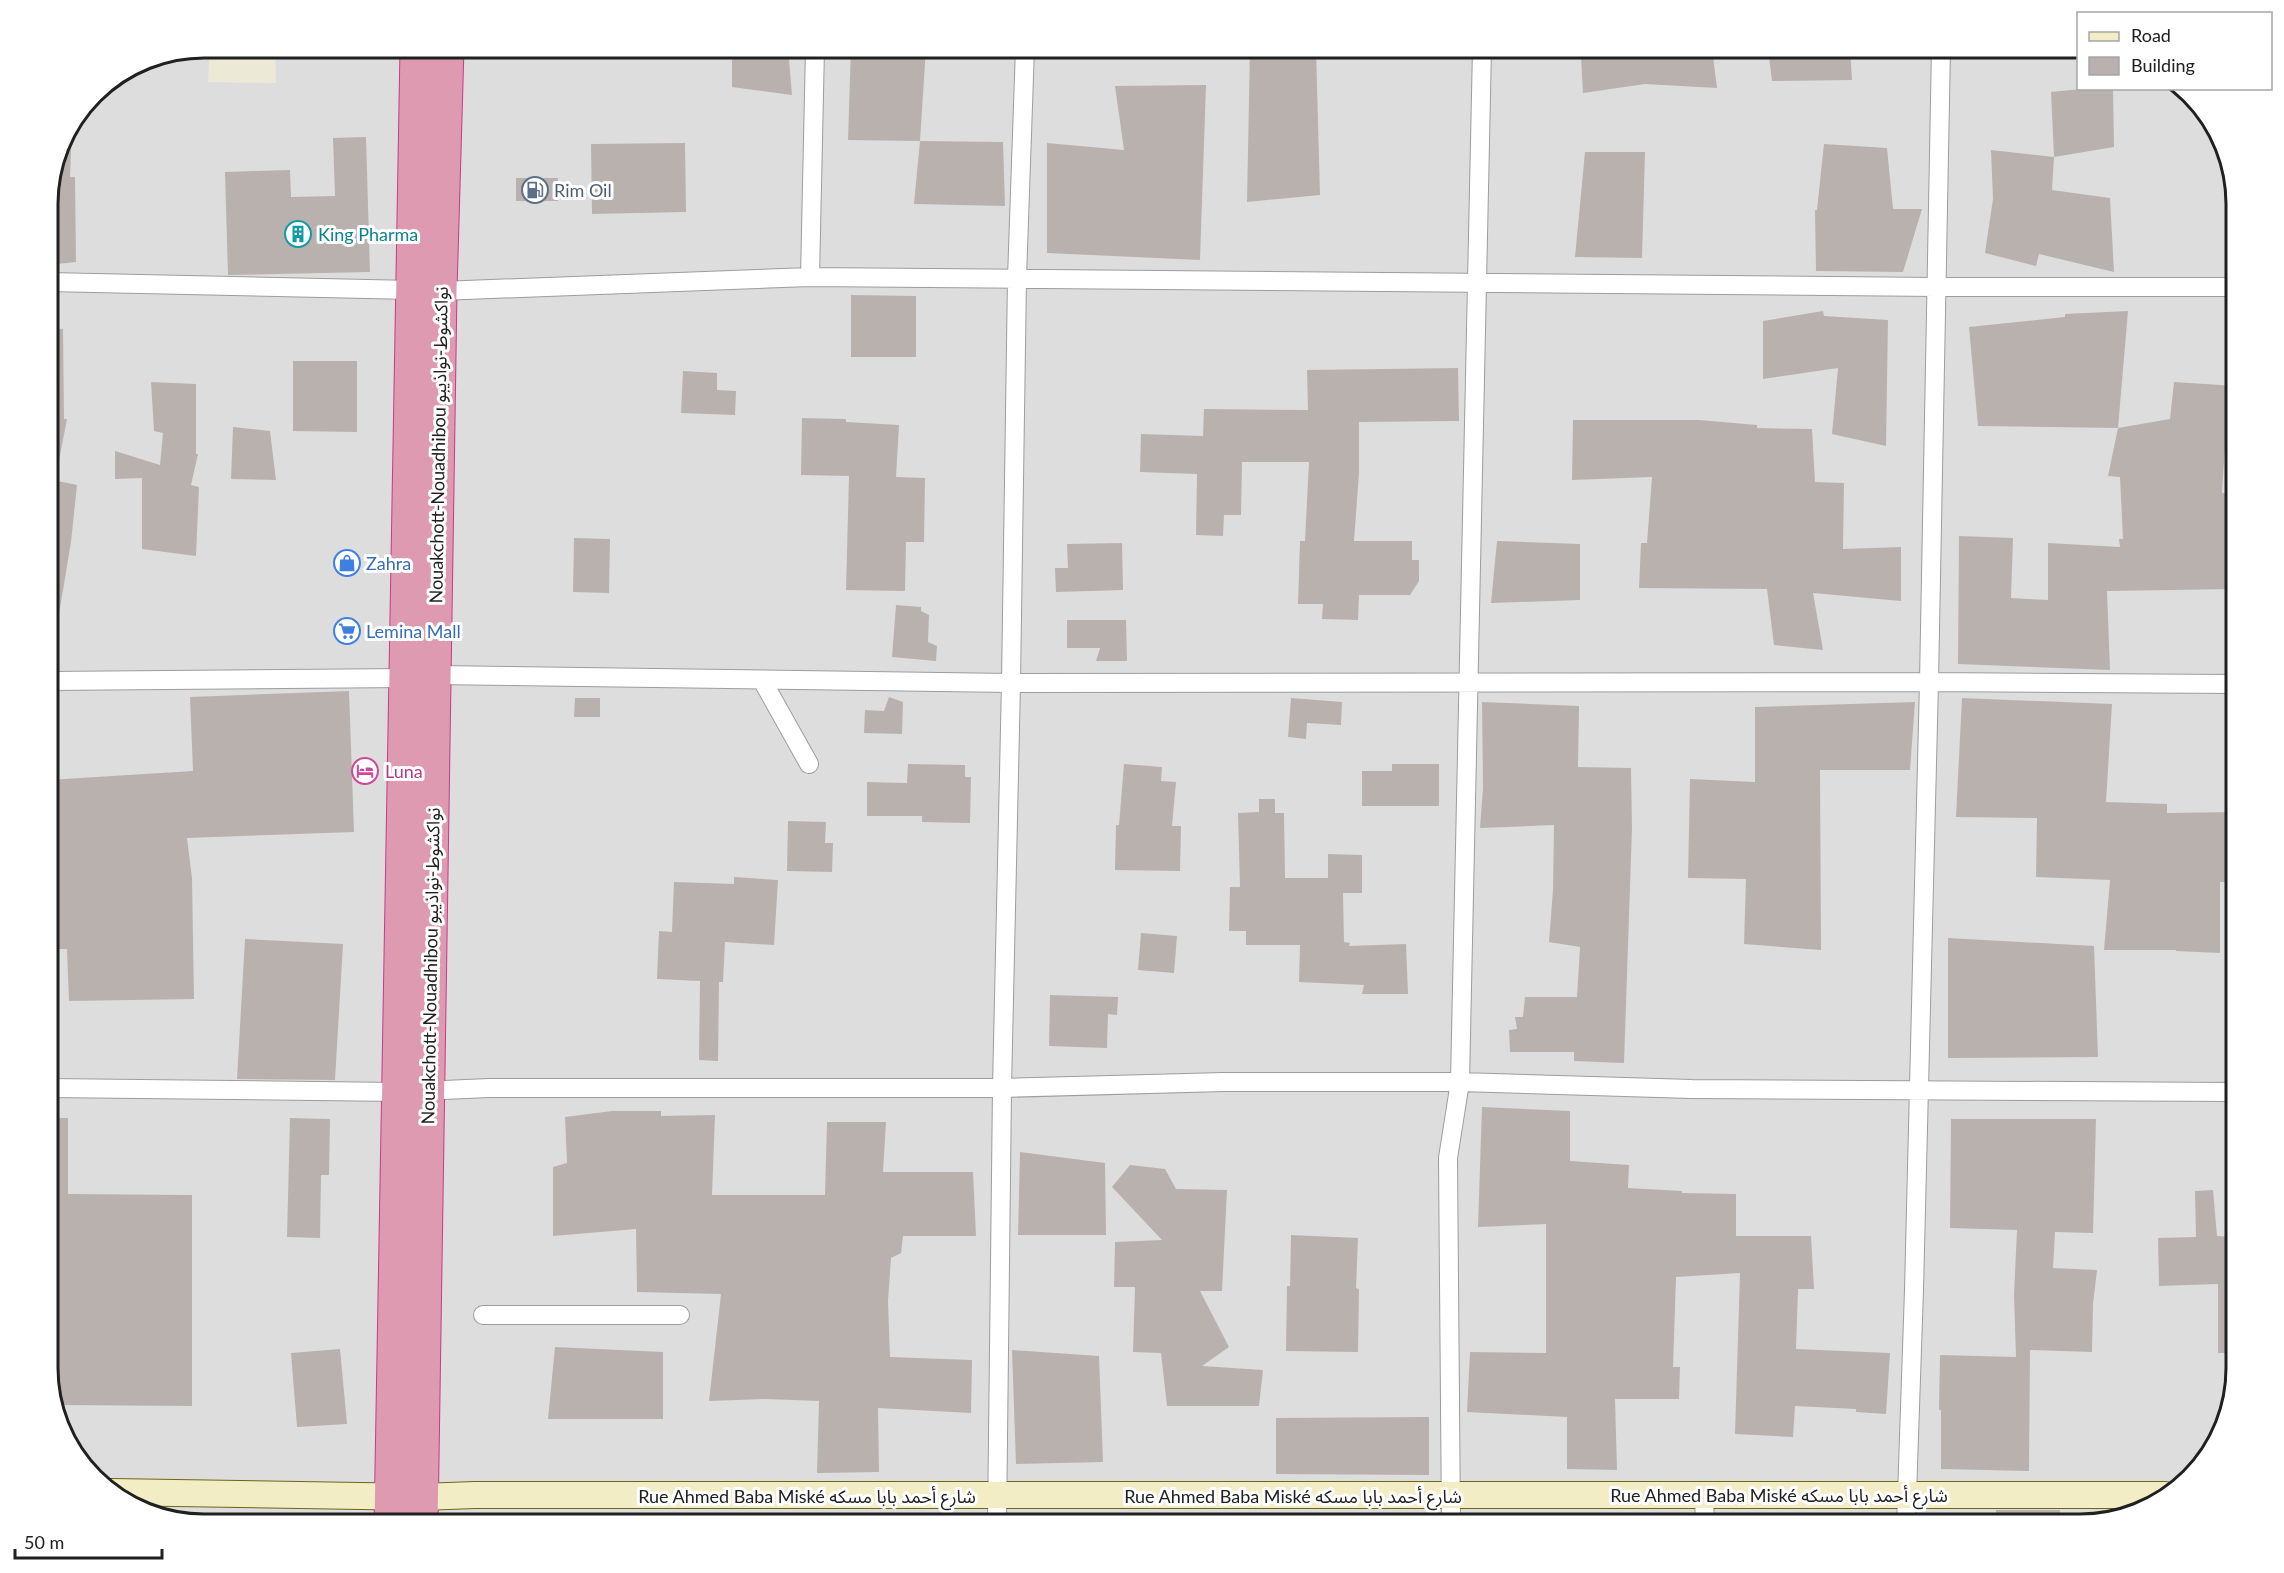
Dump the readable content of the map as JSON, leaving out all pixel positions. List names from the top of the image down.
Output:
{
  "streets": {
    "highway": ["Nouakchott-Nouadhibou نواكشوط-نواذيبو"],
    "street": ["Rue Ahmed Baba Miské شارع أحمد بابا مسكه"]
  },
  "crossings": [
    ["Nouakchott-Nouadhibou نواكشوط-نواذيبو", "Rue Ahmed Baba Miské شارع أحمد بابا مسكه"]
  ],
  "places": {
    "fuel station": ["Rim Oil"],
    "building": ["King Pharma"],
    "shop": ["Zahra"],
    "supermarket": ["Lemina Mall"],
    "hotel": ["Luna"]
  },
  "legend": ["Road", "Building"],
  "scale_bar": "50 m"
}
